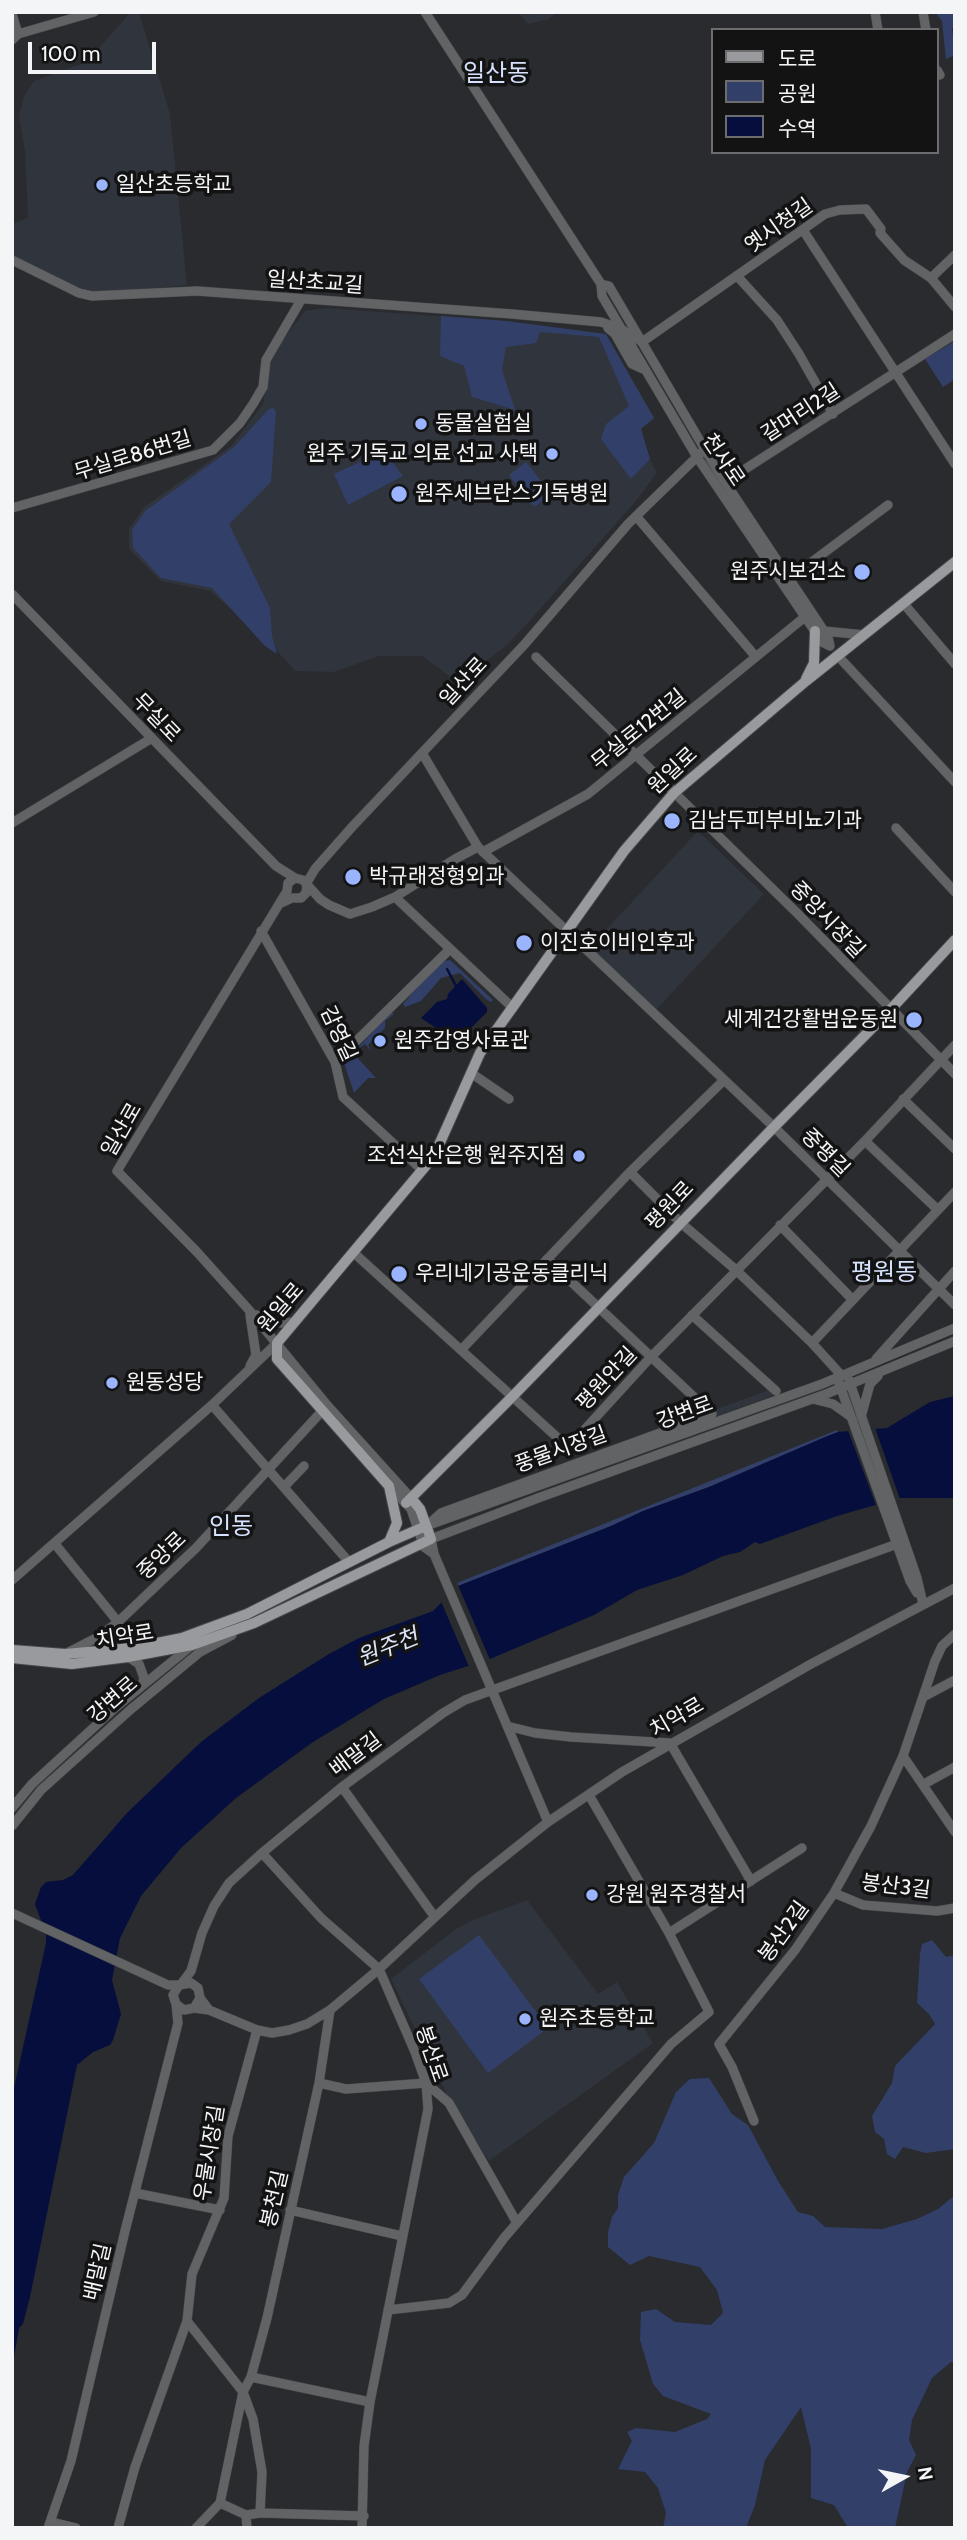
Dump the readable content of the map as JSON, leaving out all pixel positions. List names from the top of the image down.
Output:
{
  "streets": {
    "main road": [
      "원일로",
      "평원로",
      "강변로",
      "치악로"
    ],
    "street": [
      "옛시청길",
      "일산초교길",
      "갈머리2길",
      "무실로86번길",
      "천사로",
      "일산로",
      "무실로",
      "무실로12번길",
      "중앙시장길",
      "감영길",
      "중평길",
      "평원안길",
      "풍물시장길",
      "중앙로",
      "배말길",
      "봉산3길",
      "봉산2길",
      "봉산로",
      "우물시장길",
      "봉천길"
    ]
  },
  "crossings": [
    ["옛시청길", "천사로"],
    ["일산초교길", "무실로86번길"],
    ["일산초교길", "천사로"],
    ["갈머리2길", "천사로"],
    ["천사로", "일산로"],
    ["천사로", "무실로12번길"],
    ["천사로", "원일로"],
    ["일산로", "원일로"],
    ["일산로", "감영길"],
    ["무실로12번길", "중앙시장길"],
    ["원일로", "중앙시장길"],
    ["원일로", "감영길"],
    ["원일로", "중평길"],
    ["중앙시장길", "평원로"],
    ["중앙시장길", "평원안길"],
    ["중평길", "평원로"],
    ["중평길", "평원안길"],
    ["평원로", "평원안길"],
    ["평원안길", "풍물시장길"],
    ["강변로", "풍물시장길"],
    ["강변로", "치악로"],
    ["풍물시장길", "치악로"],
    ["중앙로", "치악로"],
    ["배말길", "봉산로"],
    ["봉산3길", "봉산2길"]
  ],
  "districts": ["일산동", "평원동", "인동"],
  "water": ["원주천"],
  "places": [
    "일산초등학교",
    "동물실험실",
    "원주 기독교 의료 선교 사택",
    "원주세브란스기독병원",
    "원주시보건소",
    "김남두피부비뇨기과",
    "박규래정형외과",
    "이진호이비인후과",
    "세계건강활법운동원",
    "원주감영사료관",
    "조선식산은행 원주지점",
    "우리네기공운동클리닉",
    "원동성당",
    "강원 원주경찰서",
    "원주초등학교"
  ],
  "legend": ["도로", "공원", "수역"],
  "scale_bar": "100 m",
  "north": "right"
}
